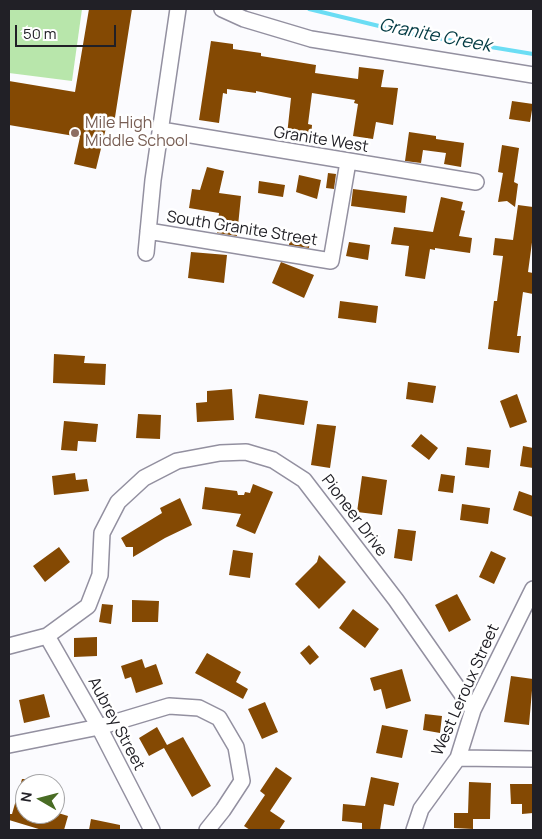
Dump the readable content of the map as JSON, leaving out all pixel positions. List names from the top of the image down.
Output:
{
  "streets": {
    "street": [
      "Granite West",
      "South Granite Street",
      "Pioneer Drive",
      "West Leroux Street",
      "Aubrey Street"
    ]
  },
  "crossings": [
    ["Granite West", "South Granite Street"],
    ["Pioneer Drive", "West Leroux Street"],
    ["Pioneer Drive", "Aubrey Street"]
  ],
  "water": ["Granite Creek"],
  "places": ["Mile High Middle School"],
  "scale_bar": "50 m",
  "north": "left"
}
